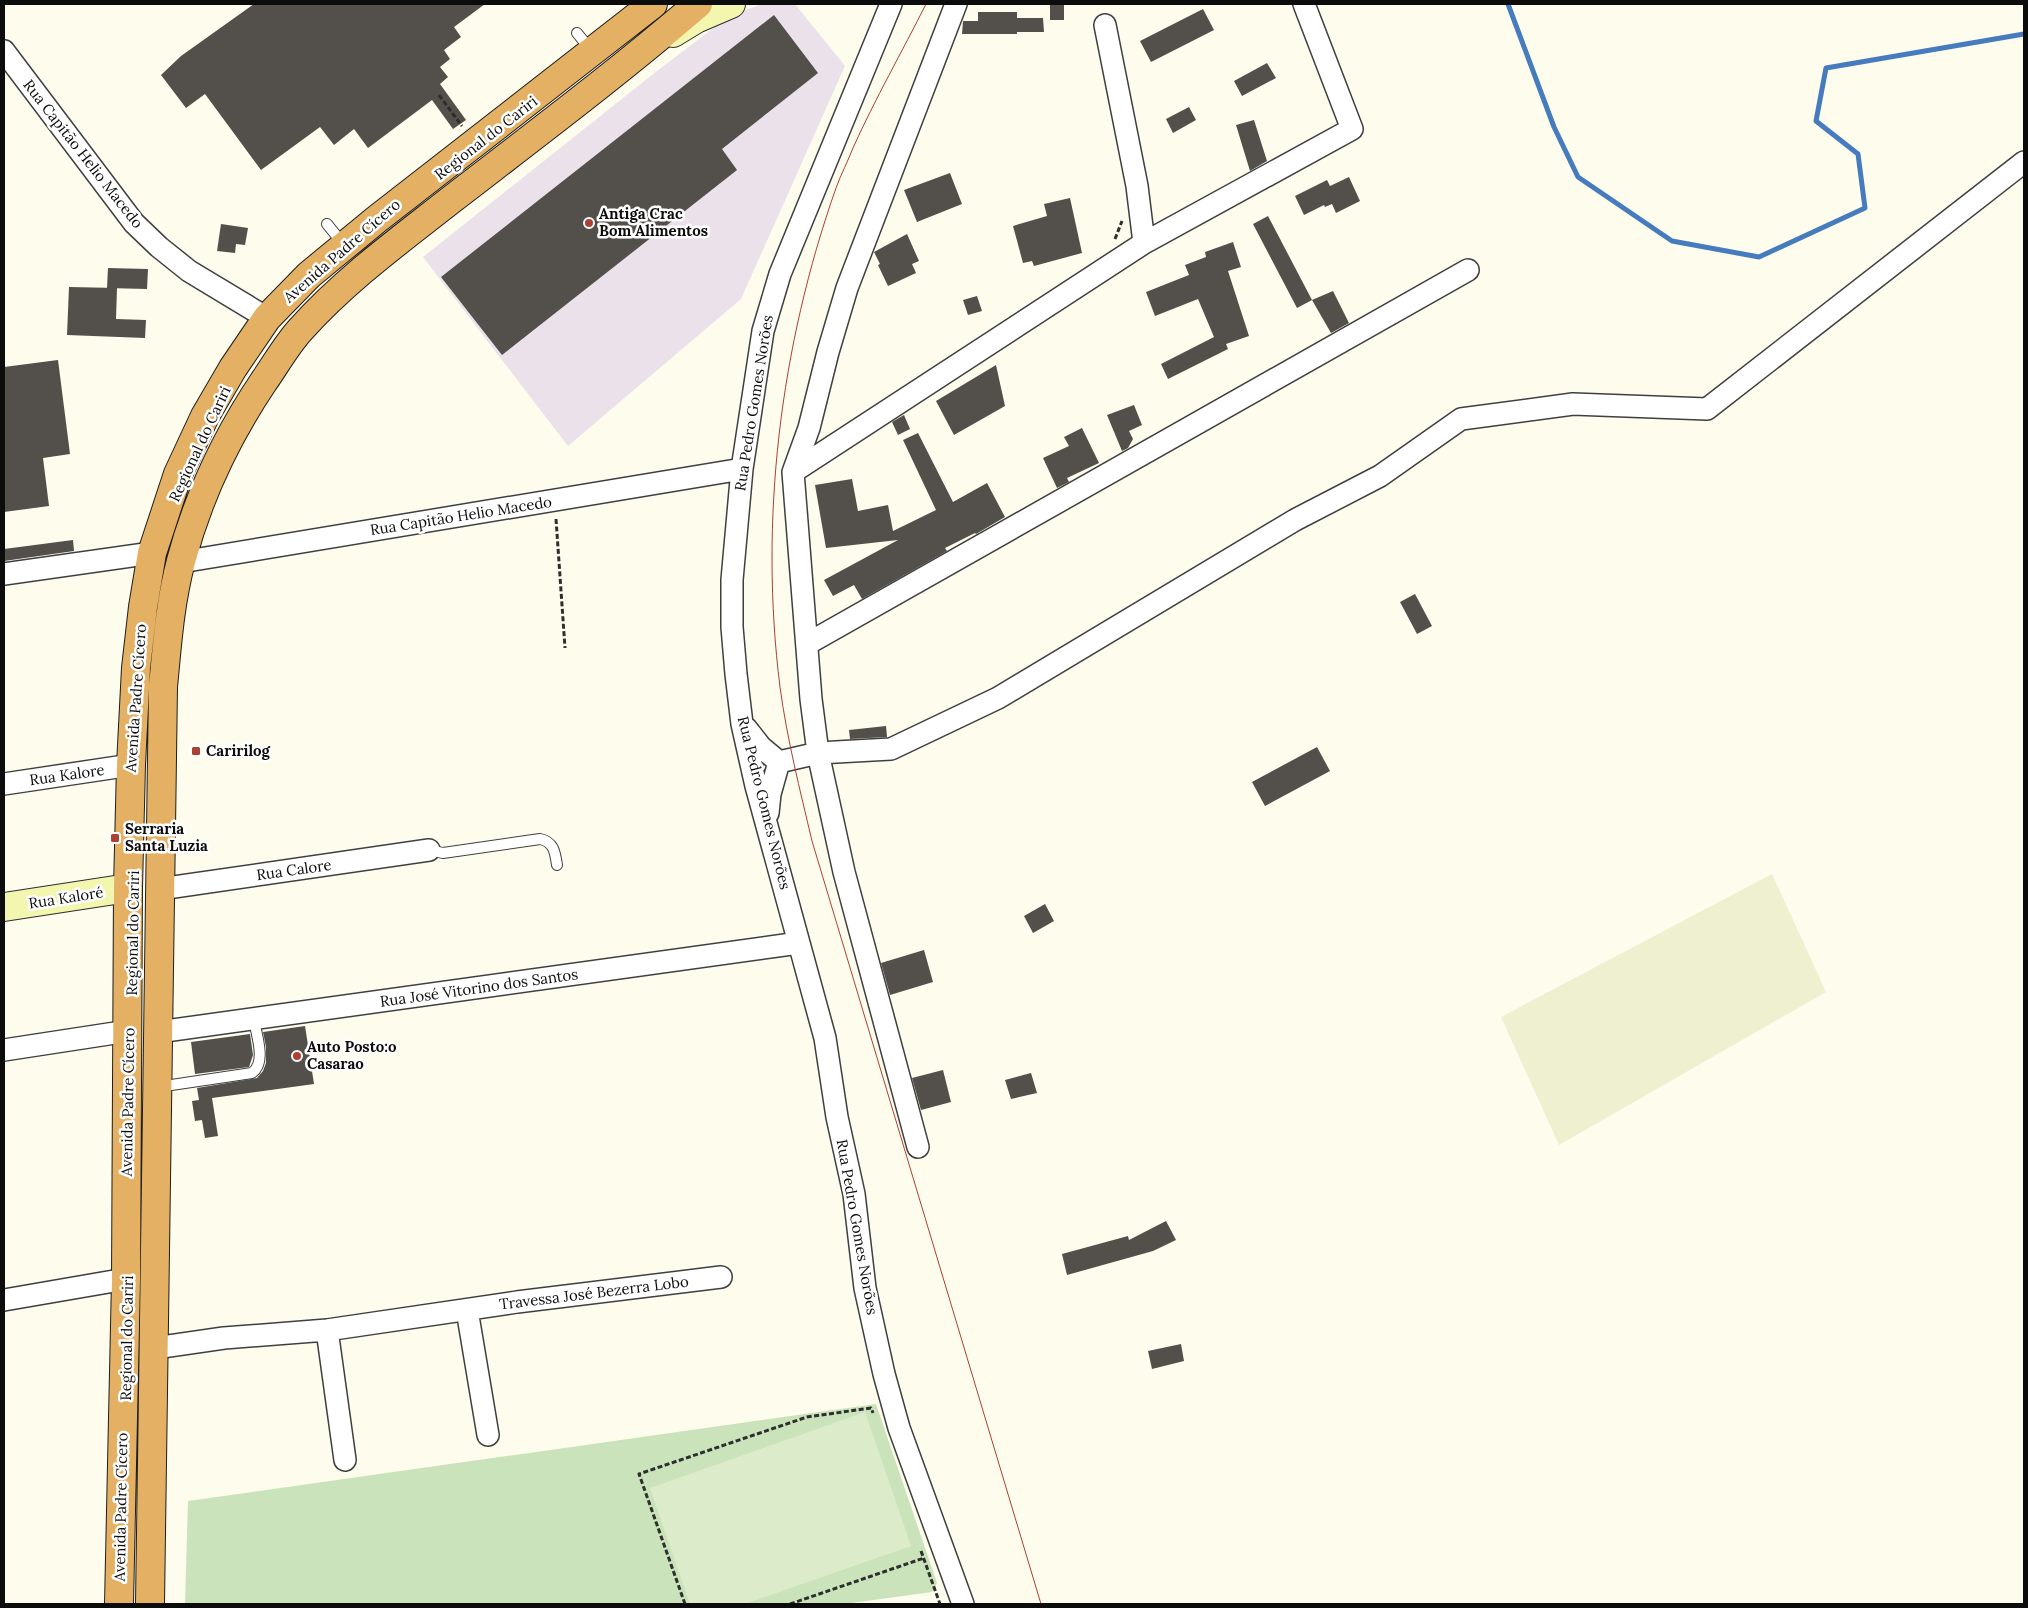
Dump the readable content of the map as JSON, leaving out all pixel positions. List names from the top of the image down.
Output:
{
  "streets": {
    "highway": ["Avenida Padre Cícero"],
    "street": [
      "Rua Capitão Helio Macedo",
      "Rua Pedro Gomes Norões",
      "Rua Kalore",
      "Rua Calore",
      "Rua Kaloré",
      "Rua José Vitorino dos Santos",
      "Travessa José Bezerra Lobo"
    ]
  },
  "crossings": [
    ["Rua Capitão Helio Macedo", "Avenida Padre Cícero"],
    ["Rua Capitão Helio Macedo", "Rua Pedro Gomes Norões"],
    ["Avenida Padre Cícero", "Rua Kalore"],
    ["Avenida Padre Cícero", "Rua Calore"],
    ["Avenida Padre Cícero", "Rua Kaloré"],
    ["Avenida Padre Cícero", "Rua José Vitorino dos Santos"],
    ["Avenida Padre Cícero", "Travessa José Bezerra Lobo"],
    ["Rua Pedro Gomes Norões", "Rua José Vitorino dos Santos"]
  ],
  "places": {
    "other": ["Antiga Crac Bom Alimentos", "Auto Posto:o Casarao"],
    "transit": ["Caririlog", "Serraria Santa Luzia"]
  }
}
